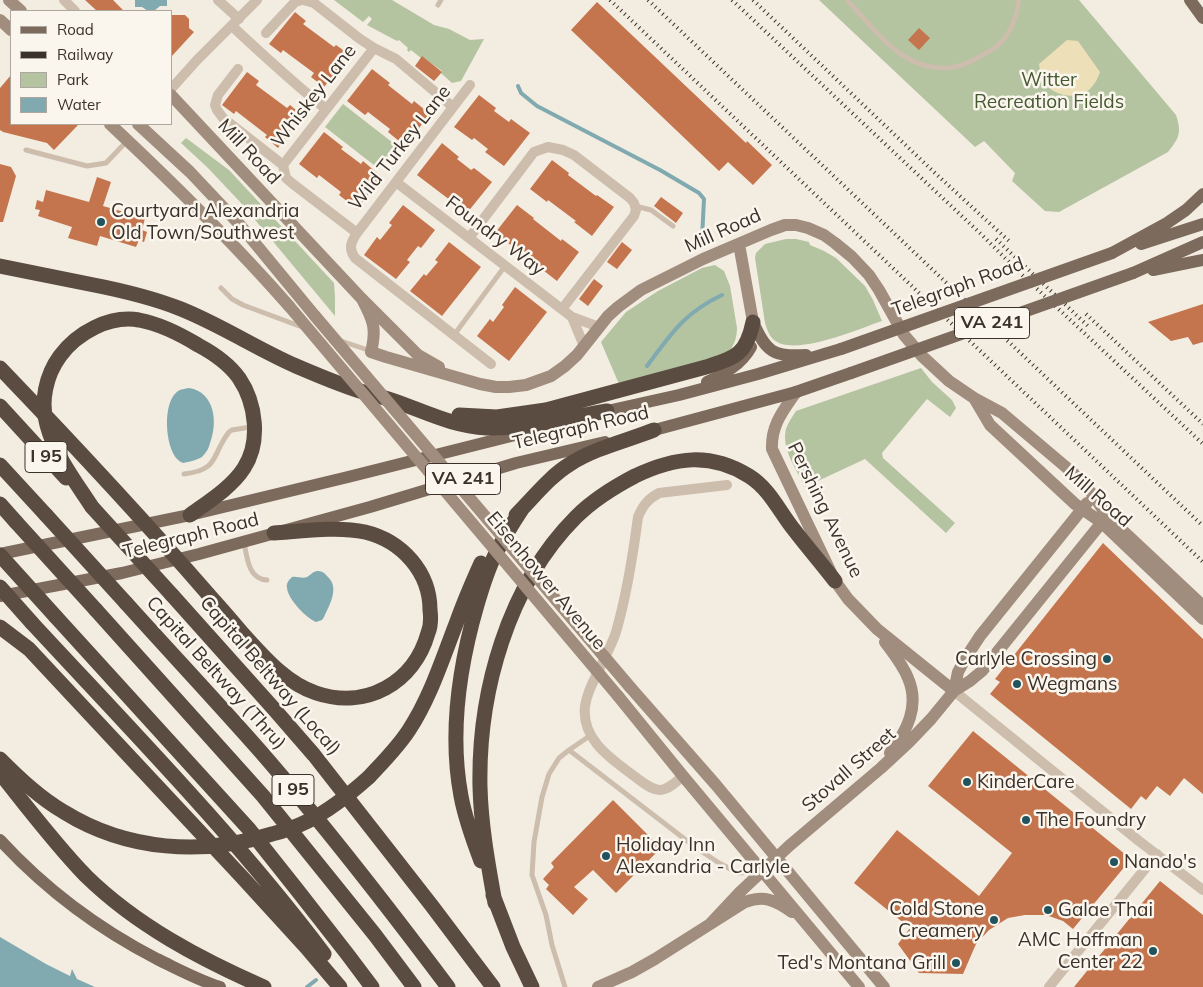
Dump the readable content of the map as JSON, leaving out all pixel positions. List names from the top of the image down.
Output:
{
  "streets": {
    "highway": ["I 95", "Capital Beltway (Thru)", "Capital Beltway (Local)"],
    "main road": [
      "Mill Road",
      "Telegraph Road",
      "VA 241",
      "Pershing Avenue",
      "Eisenhower Avenue",
      "Stovall Street"
    ],
    "street": ["Whiskey Lane", "Wild Turkey Lane", "Foundry Way"]
  },
  "crossings": [
    ["Wild Turkey Lane", "Foundry Way"],
    ["Mill Road", "Foundry Way"],
    ["Mill Road", "Stovall Street"],
    ["Telegraph Road", "Pershing Avenue"],
    ["Pershing Avenue", "Stovall Street"],
    ["Eisenhower Avenue", "Stovall Street"]
  ],
  "parks": ["Witter Recreation Fields"],
  "places": [
    "Courtyard Alexandria Old Town/Southwest",
    "Carlyle Crossing",
    "Wegmans",
    "KinderCare",
    "The Foundry",
    "Holiday Inn Alexandria - Carlyle",
    "Nando's",
    "Galae Thai",
    "Cold Stone Creamery",
    "AMC Hoffman Center 22",
    "Ted's Montana Grill"
  ],
  "legend": [
    "Road",
    "Railway",
    "Park",
    "Water"
  ]
}
